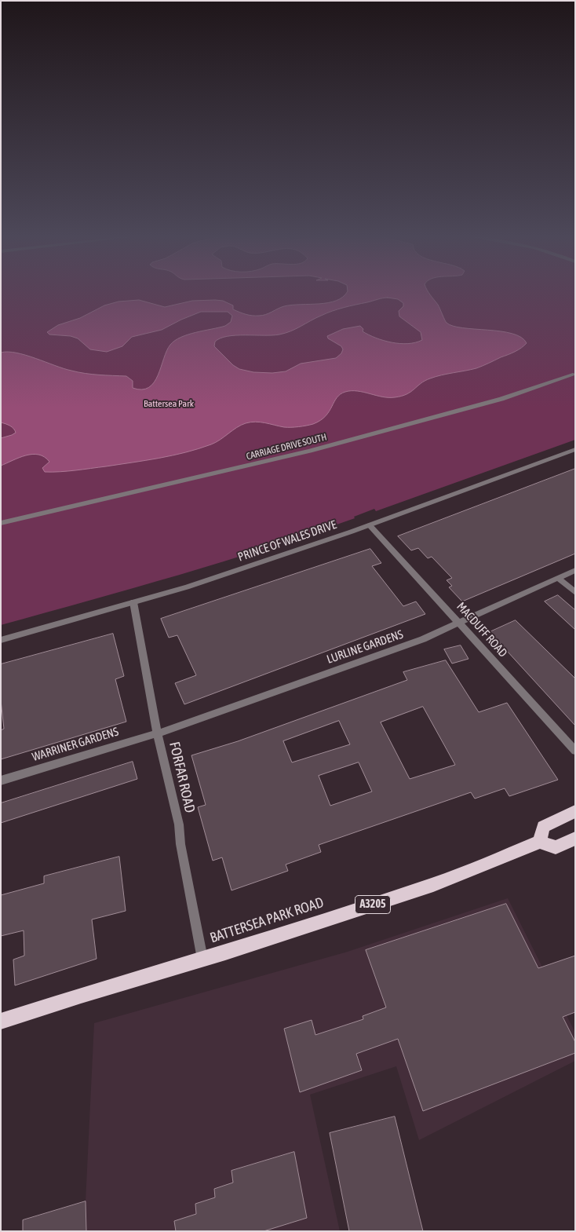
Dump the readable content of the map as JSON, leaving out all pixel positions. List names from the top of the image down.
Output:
{
  "streets": {
    "highway": ["A3205", "BATTERSEA PARK ROAD"],
    "street": [
      "CARRIAGE DRIVE SOUTH",
      "PRINCE OF WALES DRIVE",
      "MACDUFF ROAD",
      "LURLINE GARDENS",
      "WARRINER GARDENS",
      "FORFAR ROAD"
    ]
  },
  "crossings": [
    ["PRINCE OF WALES DRIVE", "MACDUFF ROAD"],
    ["PRINCE OF WALES DRIVE", "FORFAR ROAD"],
    ["MACDUFF ROAD", "LURLINE GARDENS"],
    ["LURLINE GARDENS", "WARRINER GARDENS"],
    ["LURLINE GARDENS", "FORFAR ROAD"],
    ["WARRINER GARDENS", "FORFAR ROAD"],
    ["FORFAR ROAD", "BATTERSEA PARK ROAD"]
  ],
  "parks": ["Battersea Park"]
}
